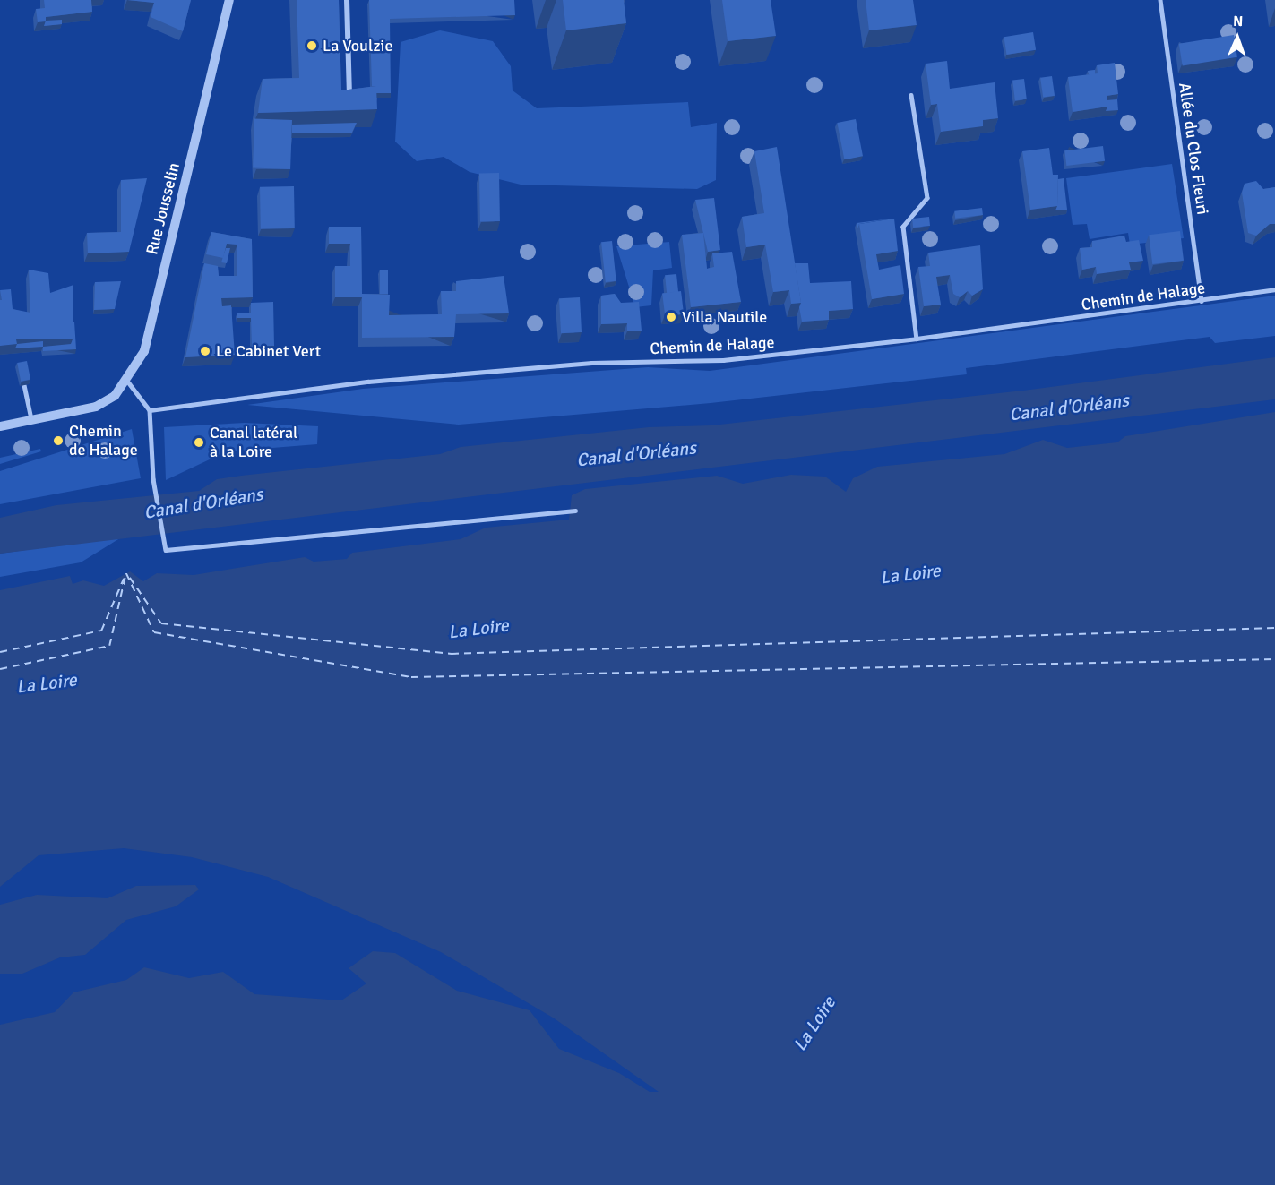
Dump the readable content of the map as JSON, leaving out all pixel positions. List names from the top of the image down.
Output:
{
  "streets": {
    "street": ["Rue Jousselin"],
    "lane": ["Allée du Clos Fleuri", "Chemin de Halage"]
  },
  "crossings": [
    ["Allée du Clos Fleuri", "Chemin de Halage"]
  ],
  "water": ["Canal d'Orléans", "La Loire"],
  "places": [
    "La Voulzie",
    "Villa Nautile",
    "Le Cabinet Vert",
    "Chemin de Halage",
    "Canal latéral à la Loire"
  ],
  "north": "top"
}
